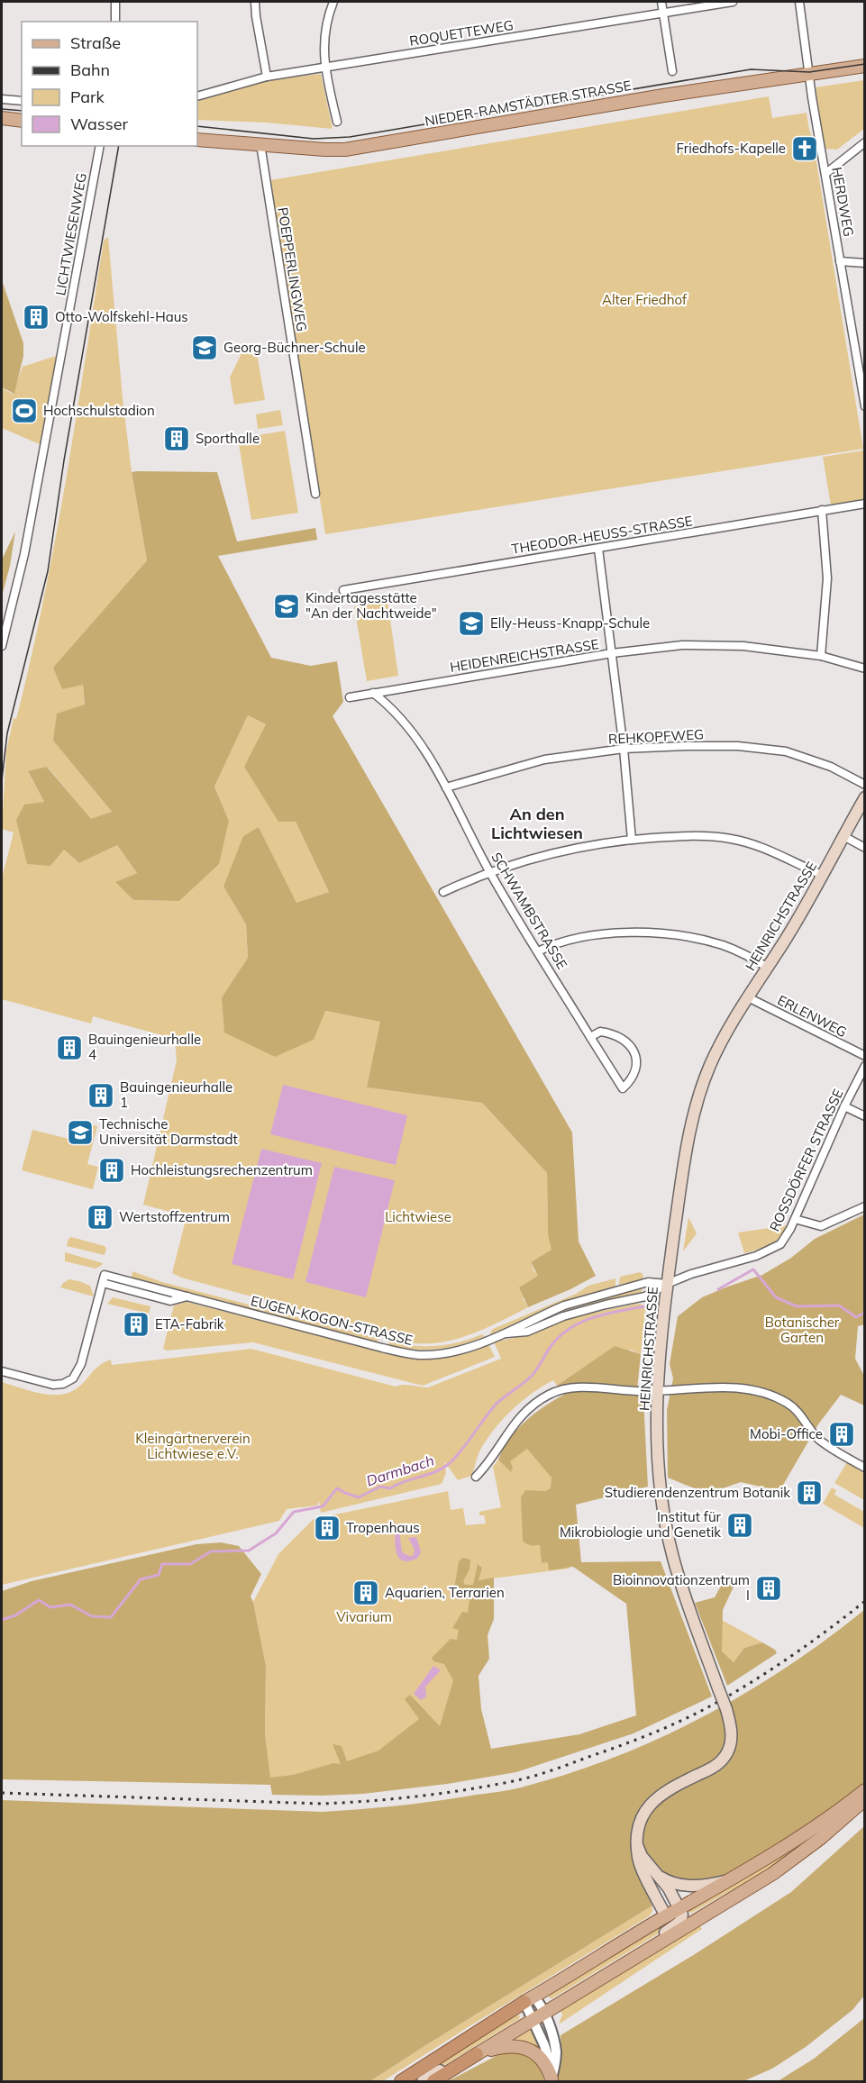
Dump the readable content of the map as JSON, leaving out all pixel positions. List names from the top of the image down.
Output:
{
  "streets": {
    "main road": ["NIEDER-RAMSTÄDTER STRASSE", "HEINRICHSTRASSE"],
    "street": [
      "ROQUETTEWEG",
      "HERDWEG",
      "LICHTWIESENWEG",
      "POEPPERLINGWEG",
      "THEODOR-HEUSS-STRASSE",
      "HEIDENREICHSTRASSE",
      "REHKOPFWEG",
      "SCHWAMBSTRASSE",
      "ERLENWEG",
      "ROSSDÖRFER STRASSE",
      "EUGEN-KOGON-STRASSE"
    ]
  },
  "crossings": [
    ["NIEDER-RAMSTÄDTER STRASSE", "HERDWEG"],
    ["NIEDER-RAMSTÄDTER STRASSE", "POEPPERLINGWEG"],
    ["HEIDENREICHSTRASSE", "SCHWAMBSTRASSE"],
    ["REHKOPFWEG", "SCHWAMBSTRASSE"],
    ["HEINRICHSTRASSE", "ERLENWEG"],
    ["HEINRICHSTRASSE", "ROSSDÖRFER STRASSE"],
    ["HEINRICHSTRASSE", "EUGEN-KOGON-STRASSE"],
    ["ROSSDÖRFER STRASSE", "EUGEN-KOGON-STRASSE"]
  ],
  "districts": ["An den Lichtwiesen"],
  "water": ["Darmbach"],
  "parks": [
    "Alter Friedhof",
    "Lichtwiese",
    "Botanischer Garten",
    "Kleingärtnerverein Lichtwiese e.V.",
    "Vivarium"
  ],
  "places": {
    "church": ["Friedhofs-Kapelle"],
    "building": [
      "Otto-Wolfskehl-Haus",
      "Sporthalle",
      "Bauingenieurhalle 4",
      "Bauingenieurhalle 1",
      "Hochleistungsrechenzentrum",
      "Wertstoffzentrum",
      "ETA-Fabrik",
      "Mobi-Office",
      "Studierendenzentrum Botanik",
      "Institut für Mikrobiologie und Genetik",
      "Tropenhaus",
      "Bioinnovationzentrum I",
      "Aquarien, Terrarien"
    ],
    "school or university": [
      "Georg-Büchner-Schule",
      "Kindertagesstätte \"An der Nachtweide\"",
      "Elly-Heuss-Knapp-Schule",
      "Technische Universität Darmstadt"
    ],
    "sports": ["Hochschulstadion"]
  },
  "legend": [
    "Straße",
    "Bahn",
    "Park",
    "Wasser"
  ]
}
